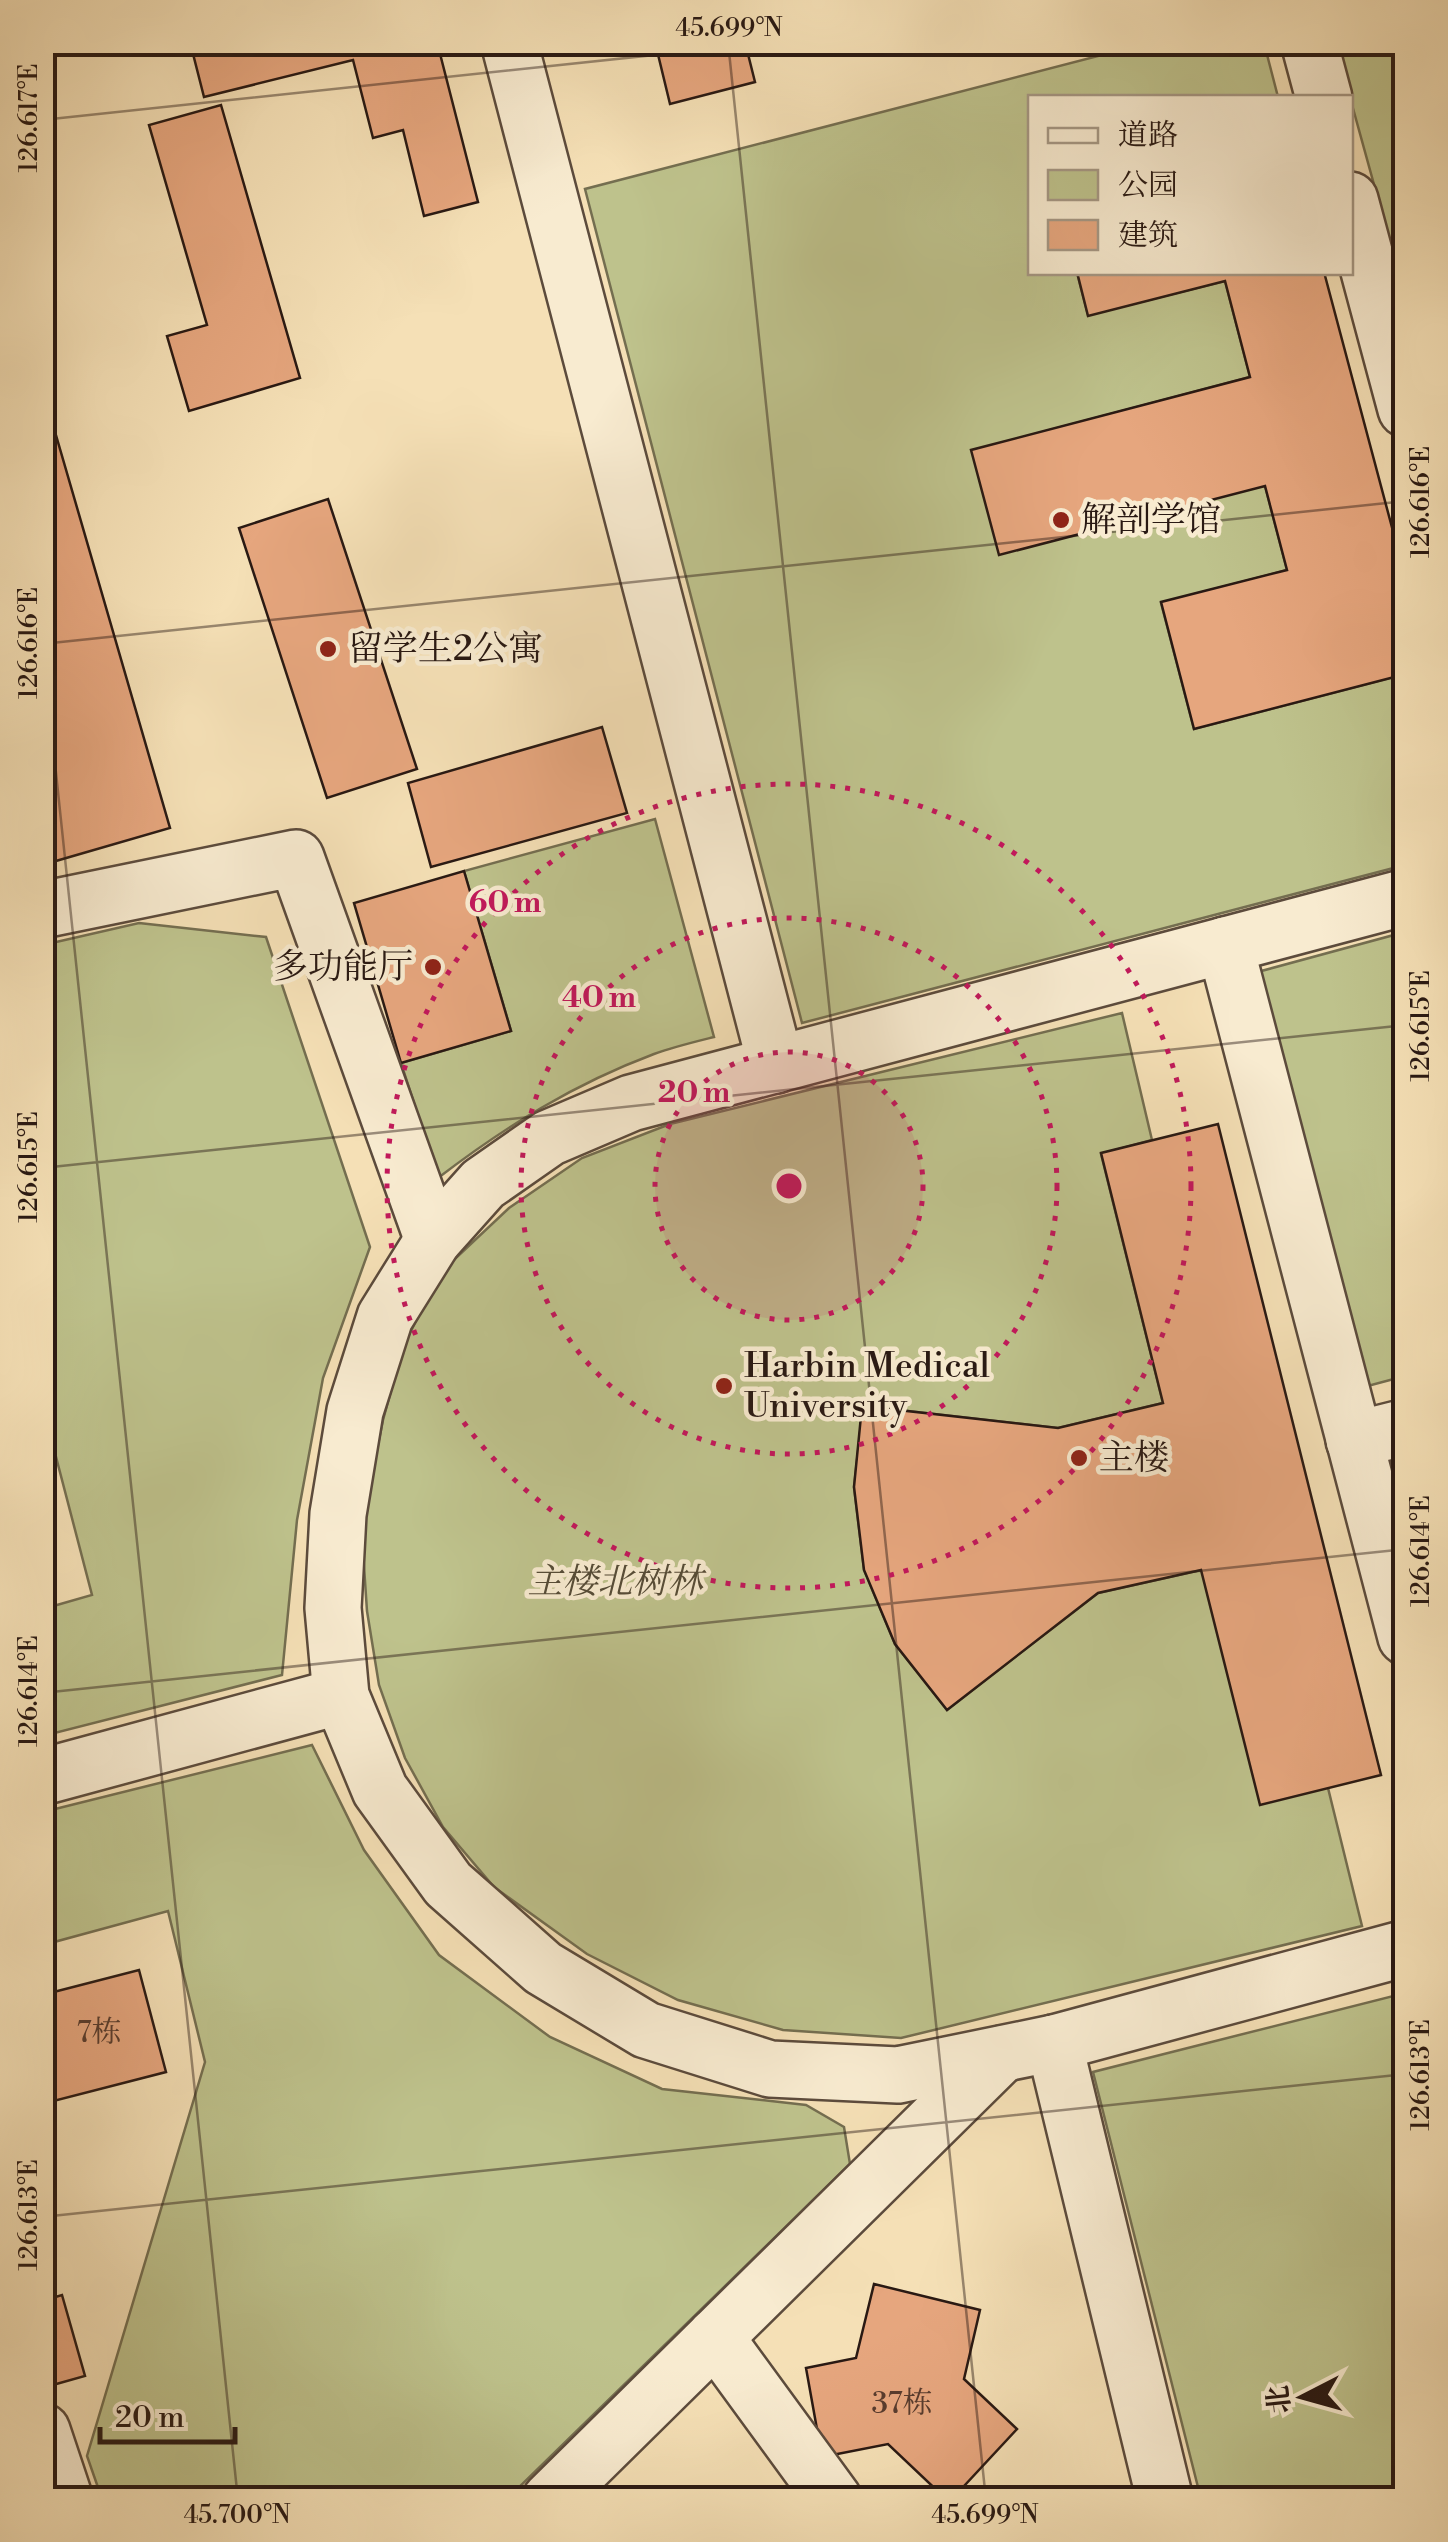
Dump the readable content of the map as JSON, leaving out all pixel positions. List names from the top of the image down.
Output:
{
  "parks": ["主楼北树林"],
  "places": [
    "解剖学馆",
    "留学生2公寓",
    "多功能厅",
    "Harbin Medical University",
    "主楼"
  ],
  "house_numbers": ["7栋", "37栋"],
  "legend": ["道路", "公园", "建筑"],
  "scale_bar": "20 m",
  "north": "left",
  "coordinates": [
    "45.699°N",
    "126.617°E",
    "126.616°E",
    "126.615°E",
    "126.614°E",
    "126.613°E",
    "45.700°N"
  ],
  "rings": ["60 m", "40 m", "20 m"]
}
